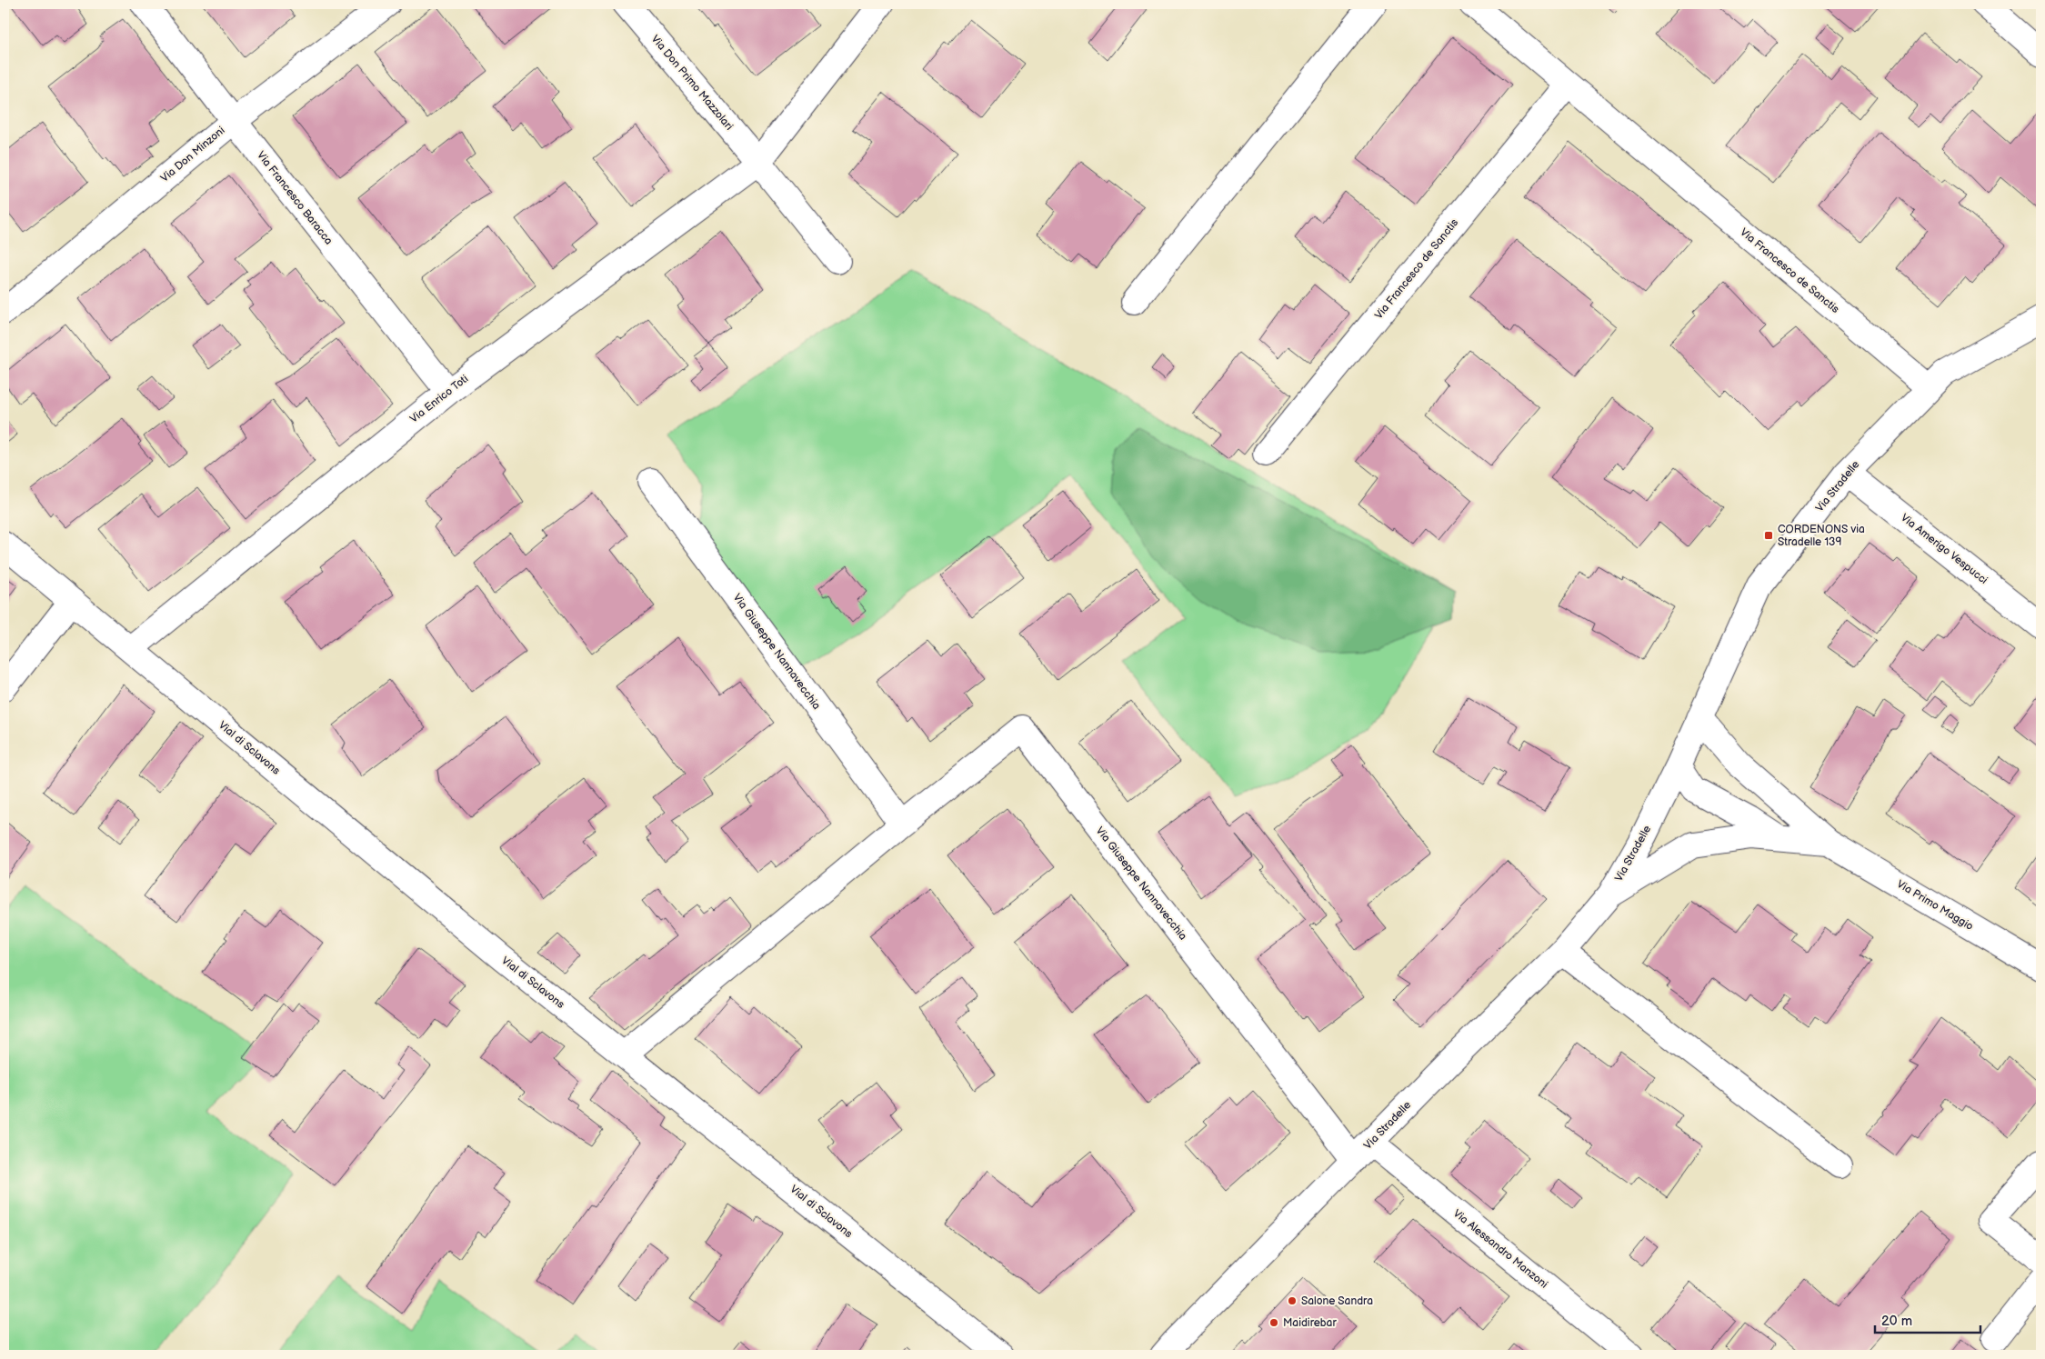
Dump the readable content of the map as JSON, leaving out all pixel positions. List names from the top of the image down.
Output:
{
  "streets": {
    "street": [
      "Via Don Primo Mazzolari",
      "Via Don Minzoni",
      "Via Francesco Baracca",
      "Via Francesco de Sanctis",
      "Via Enrico Toti",
      "Via Stradelle",
      "Via Amerigo Vespucci",
      "Via Giuseppe Nannavecchia",
      "Vial di Sclavons",
      "Via Primo Maggio",
      "Via Alessandro Manzoni"
    ]
  },
  "crossings": [
    ["Via Don Primo Mazzolari", "Via Enrico Toti"],
    ["Via Don Minzoni", "Via Francesco Baracca"],
    ["Via Francesco Baracca", "Via Enrico Toti"],
    ["Via Francesco de Sanctis", "Via Stradelle"],
    ["Via Enrico Toti", "Vial di Sclavons"],
    ["Via Stradelle", "Via Amerigo Vespucci"],
    ["Via Stradelle", "Via Giuseppe Nannavecchia"],
    ["Via Stradelle", "Via Primo Maggio"],
    ["Via Stradelle", "Via Alessandro Manzoni"],
    ["Via Giuseppe Nannavecchia", "Vial di Sclavons"],
    ["Via Giuseppe Nannavecchia", "Via Alessandro Manzoni"]
  ],
  "places": {
    "transit": ["CORDENONS via Stradelle 139"],
    "other": ["Salone Sandra", "Maidirebar"]
  },
  "scale_bar": "20 m"
}
